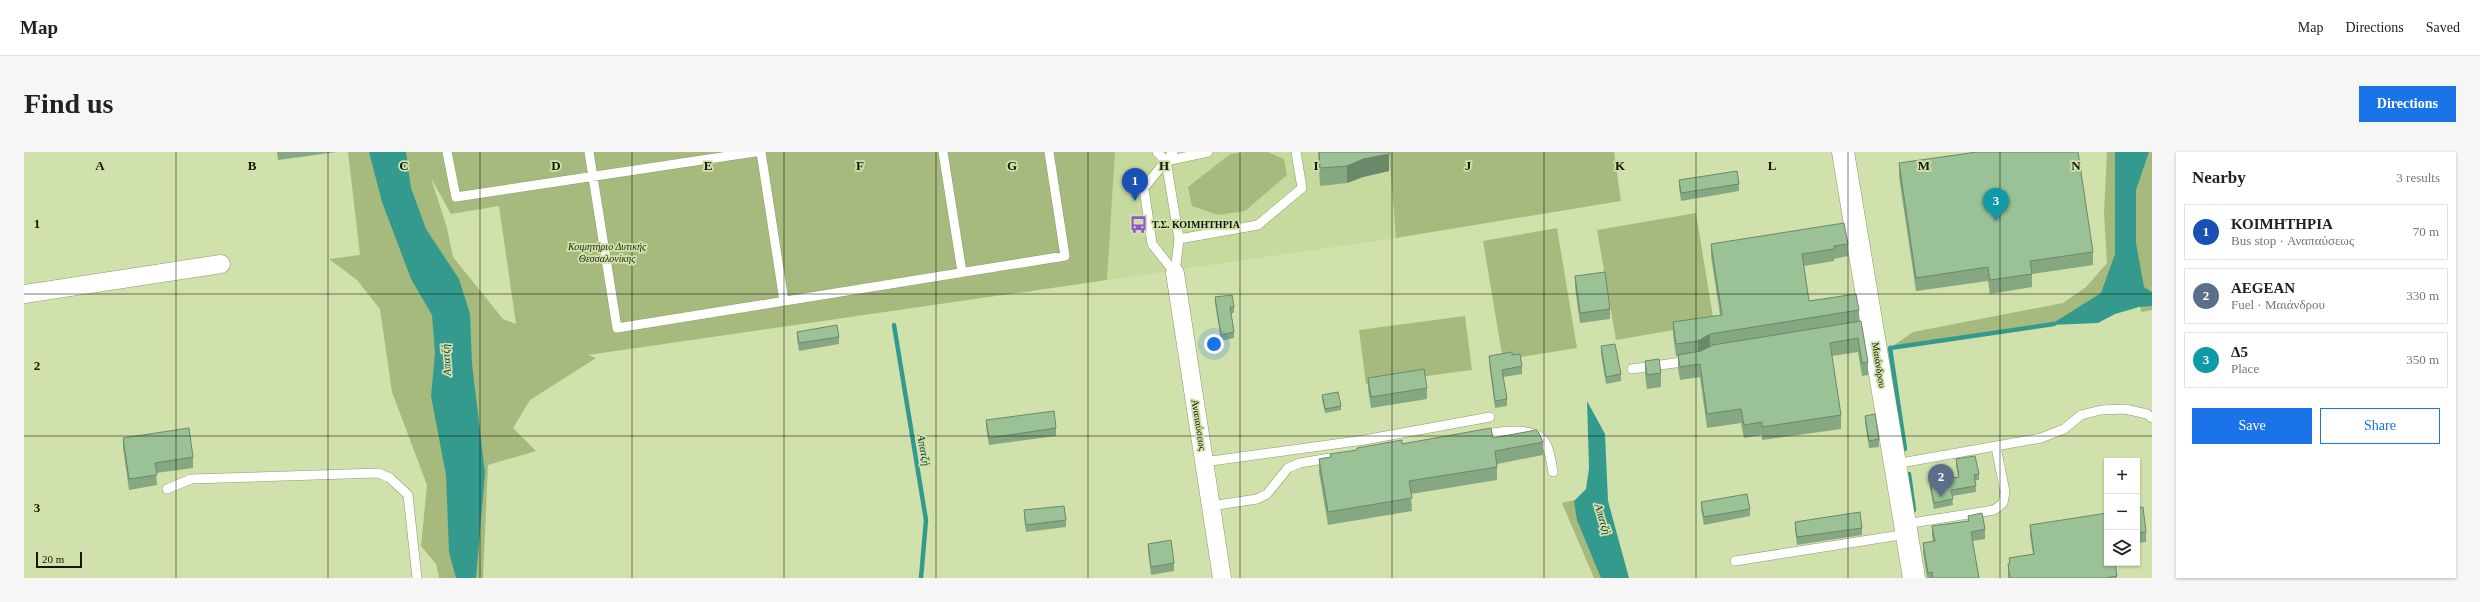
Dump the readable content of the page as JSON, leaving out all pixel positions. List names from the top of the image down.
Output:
{
  "streets": {
    "main road": ["Μαιάνδρου"],
    "street": ["Αναπαύσεως"]
  },
  "water": ["Απατζή"],
  "parks": ["Κοιμητήριο Δυτικής Θεσσαλονίκης"],
  "places": {
    "bus stop": ["Τ.Σ. ΚΟΙΜΗΤΗΡΙΑ"]
  },
  "scale_bar": "20 m",
  "page": {
    "header": "Map",
    "nav": ["Map", "Directions", "Saved"],
    "buttons": [
      "Directions",
      ["Save", "Share"]
    ],
    "title": "Find us",
    "heading": ["Nearby", "3 results"],
    "pins": ["1", "3", "2"],
    "list": [
      {
        "mark": "1",
        "name": "ΚΟΙΜΗΤΗΡΙΑ",
        "note": "Bus stop · Αναπαύσεως",
        "value": "70 m"
      },
      {
        "mark": "2",
        "name": "AEGEAN",
        "note": "Fuel · Μαιάνδρου",
        "value": "330 m"
      },
      {
        "mark": "3",
        "name": "Δ5",
        "note": "Place",
        "value": "350 m"
      }
    ],
    "map_buttons": ["+", "−"],
    "scale": "20 m"
  },
  "grid": {
    "columns": [
      "A",
      "B",
      "C",
      "D",
      "E",
      "F",
      "G",
      "H",
      "I",
      "J",
      "K",
      "L",
      "M",
      "N"
    ],
    "rows": ["1", "2", "3"]
  }
}
